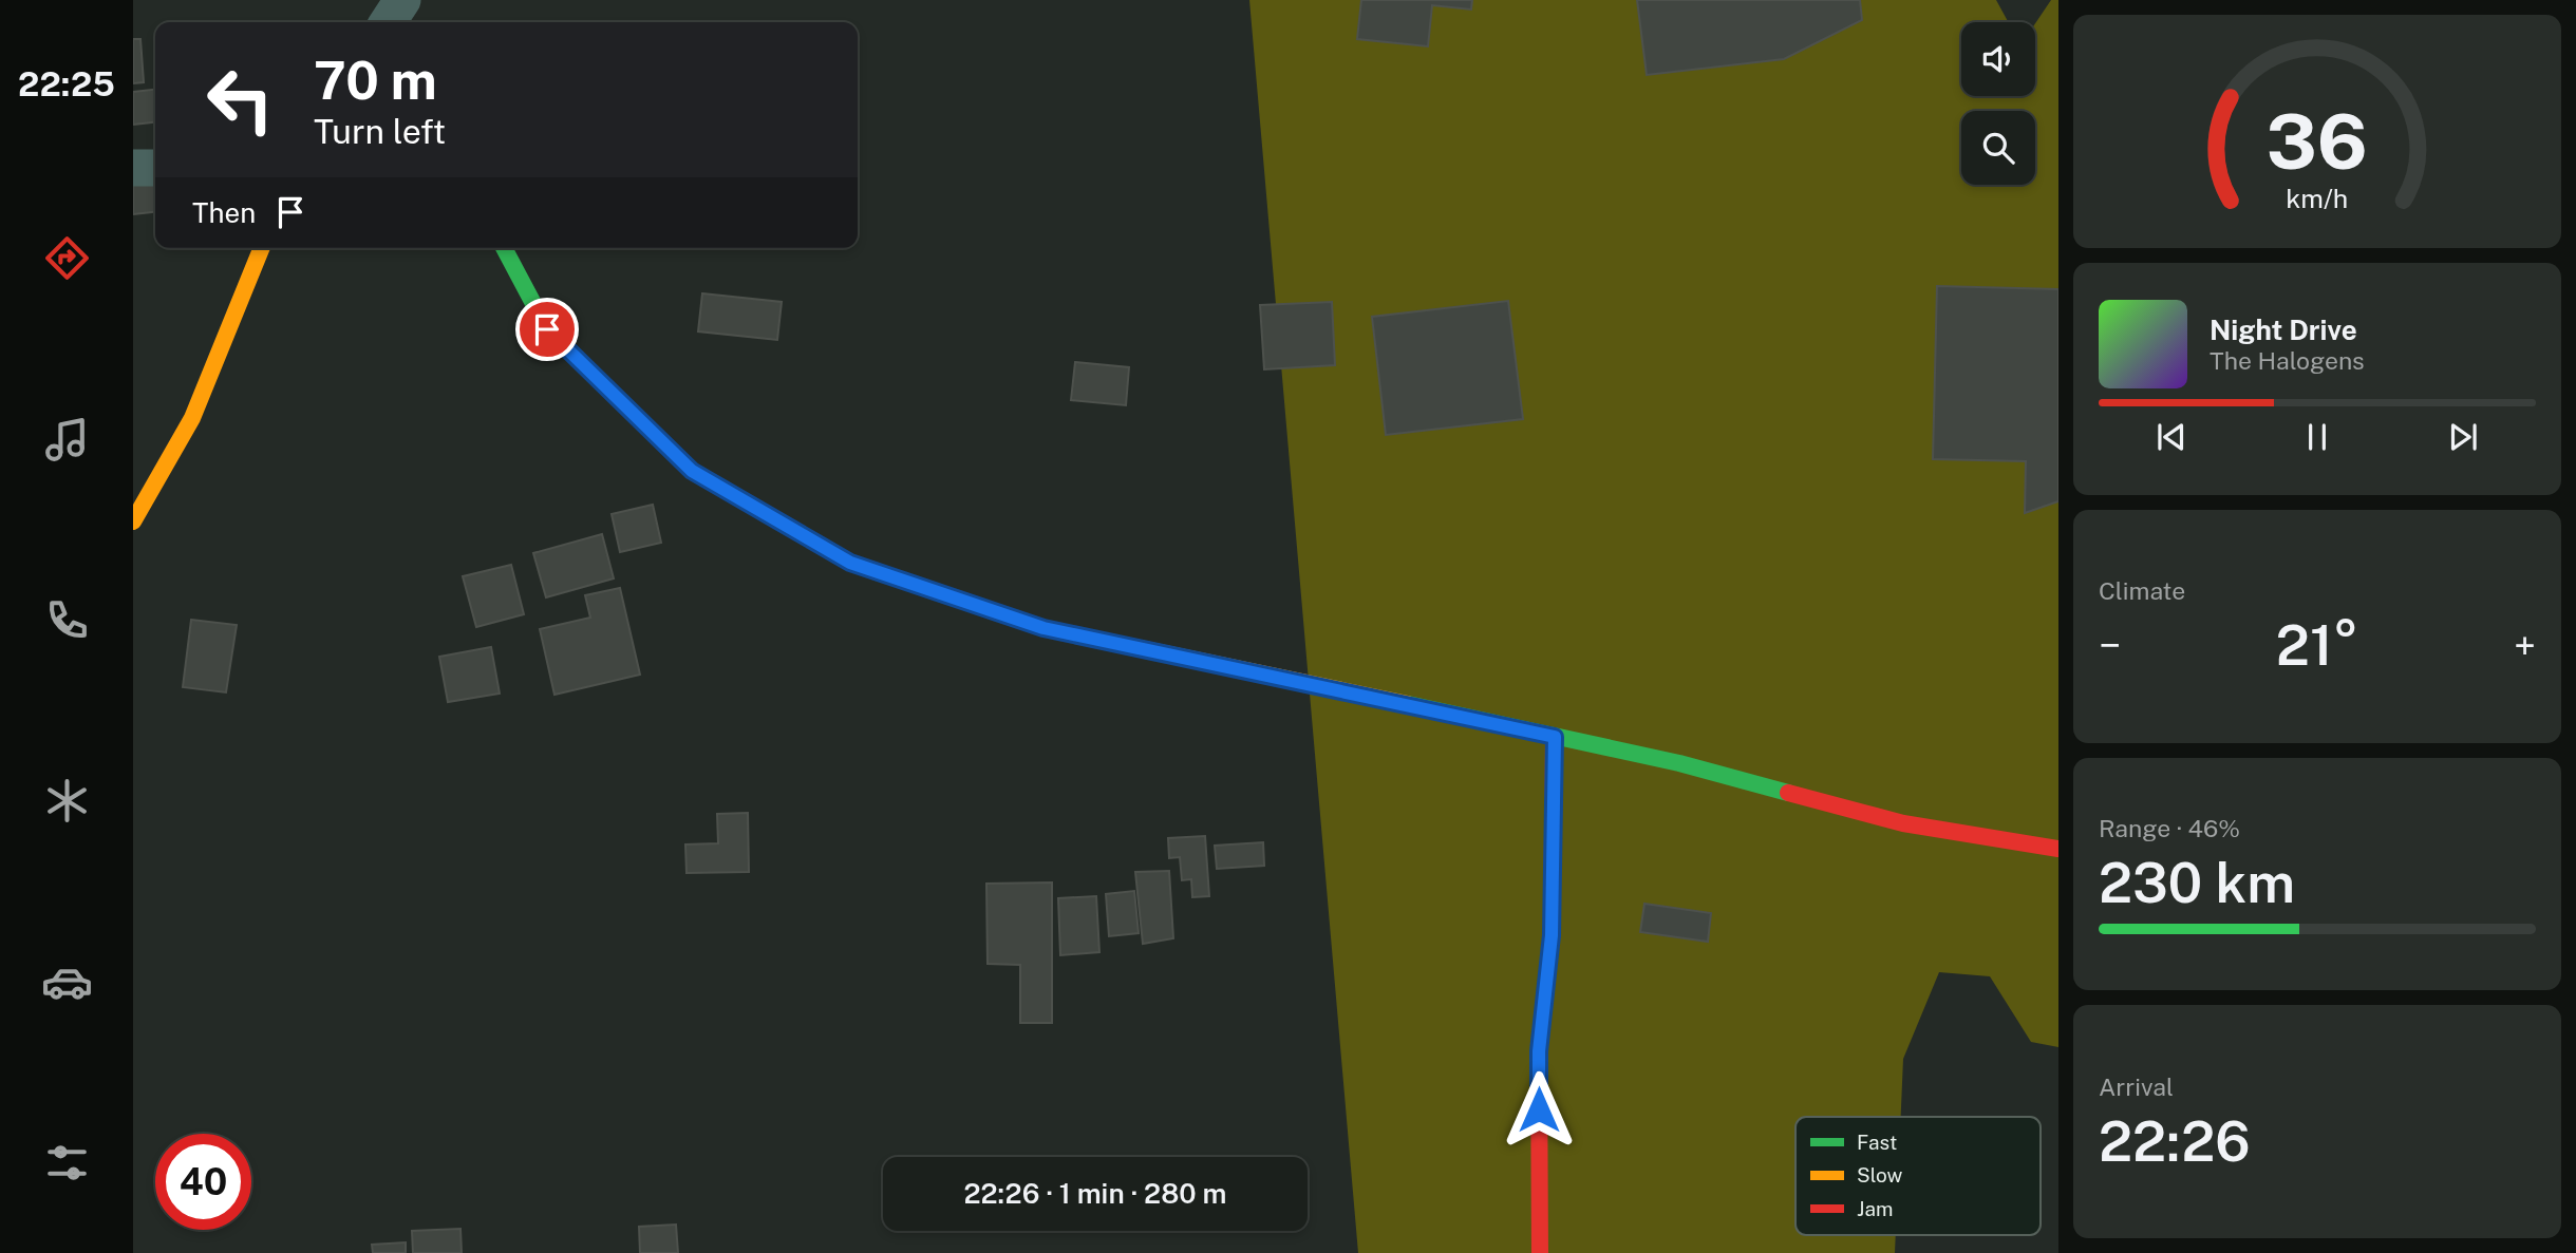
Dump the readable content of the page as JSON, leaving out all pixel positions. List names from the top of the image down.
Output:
{
  "legend": ["Fast", "Slow", "Jam"],
  "page": {
    "tabs": "22:25",
    "turn": ["70 m", "Turn left"],
    "then": "Then",
    "song": ["Night Drive", "The Halogens"],
    "tile": [
      "Climate",
      ["Range · 46%", "230 km"],
      ["Arrival", "22:26"]
    ],
    "heat": ["−", "21°", "+"],
    "limit": "40",
    "trip": "22:26 · 1 min · 280 m",
    "gauge": ["36", "km/h"]
  }
}
